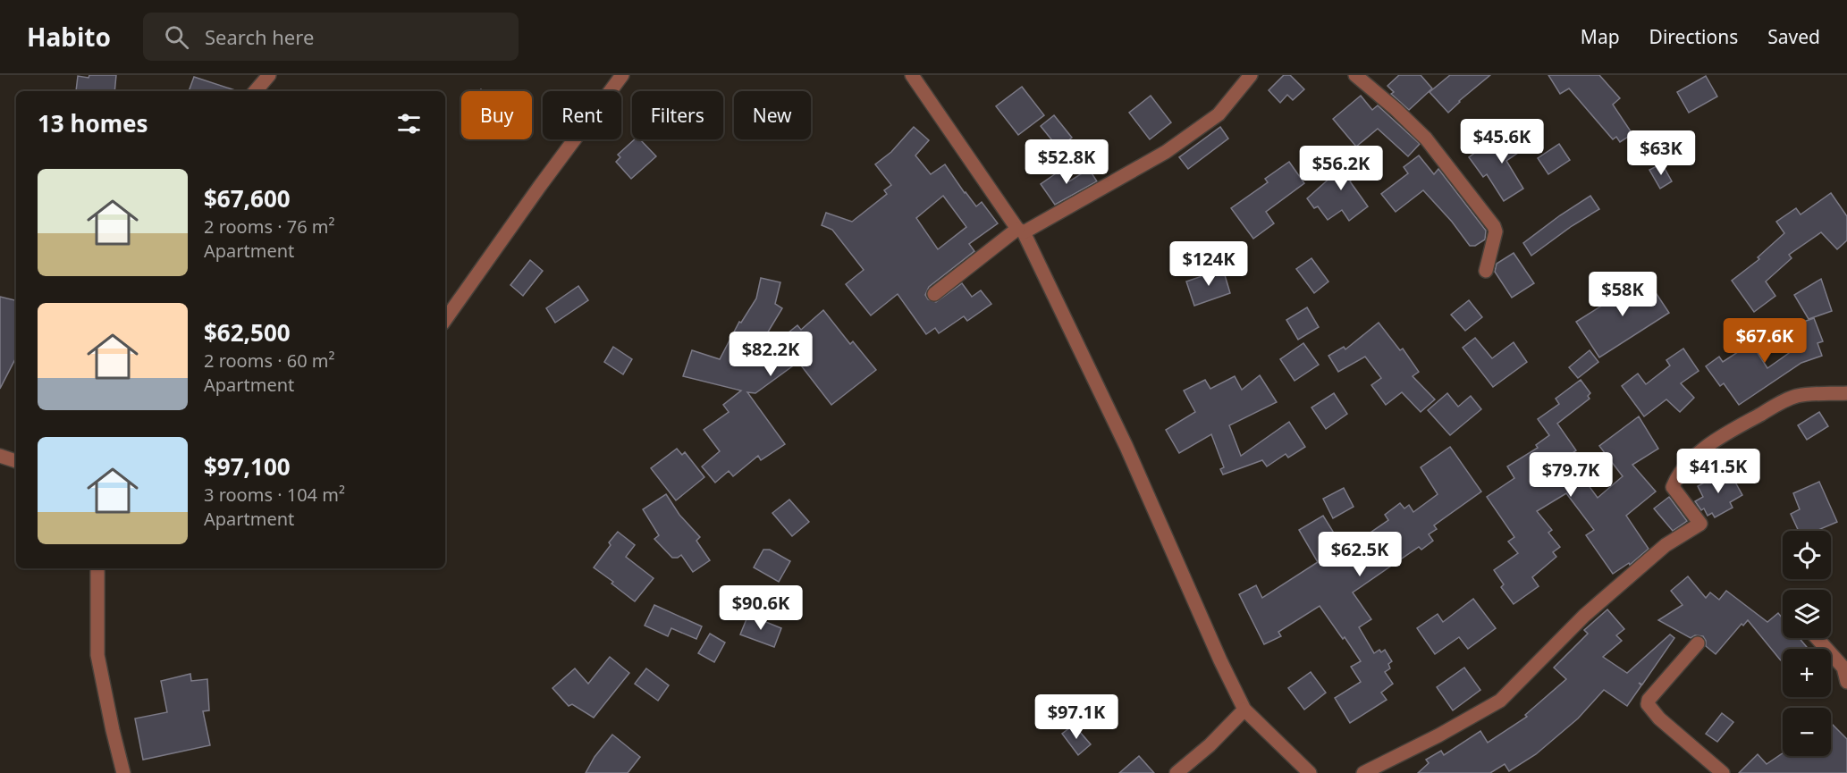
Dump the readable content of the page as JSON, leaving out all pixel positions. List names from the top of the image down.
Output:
{
  "page": {
    "header": "Habito",
    "search": "Search here",
    "nav": ["Map", "Directions", "Saved"],
    "chip": [
      "Buy",
      "Rent",
      "Filters",
      "New"
    ],
    "heading": "13 homes",
    "price": [
      "$45.6K",
      "$63K",
      "$52.8K",
      "$56.2K",
      "$124K",
      "$58K",
      "$67.6K",
      "$82.2K",
      "$41.5K",
      "$79.7K",
      "$62.5K",
      "$90.6K",
      "$97.1K"
    ],
    "list": [
      {
        "name": "$67,600",
        "note": "2 rooms · 76 m² · Apartment"
      },
      {
        "name": "$62,500",
        "note": "2 rooms · 60 m² · Apartment"
      },
      {
        "name": "$97,100",
        "note": "3 rooms · 104 m² · Apartment"
      }
    ],
    "map_buttons": ["+", "−"]
  }
}
